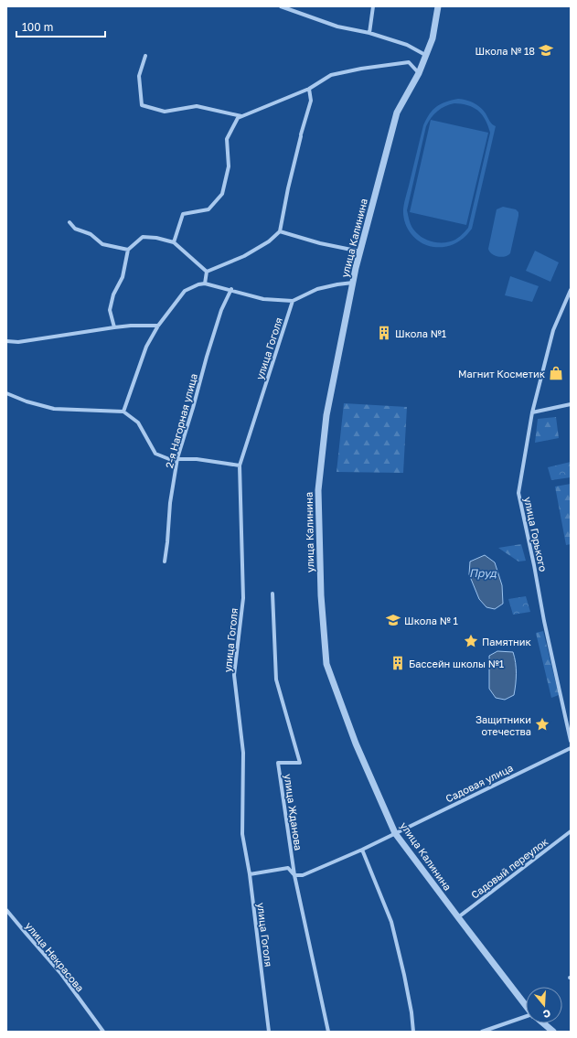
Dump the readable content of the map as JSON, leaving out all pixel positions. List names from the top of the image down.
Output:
{
  "streets": {
    "street": [
      "улица Калинина",
      "улица Гоголя",
      "2-я Нагорная улица",
      "улица Горького",
      "Садовая улица",
      "улица Жданова",
      "Садовый переулок",
      "улица Некрасова"
    ]
  },
  "crossings": [
    ["улица Калинина", "Садовая улица"],
    ["улица Калинина", "Садовый переулок"],
    ["Садовая улица", "улица Жданова"]
  ],
  "water": ["Пруд"],
  "places": {
    "school or university": ["Школа № 18", "Школа № 1"],
    "building": ["Школа №1", "Бассейн школы №1"],
    "shop": ["Магнит Косметик"],
    "place": ["Памятник", "Защитники отечества"]
  },
  "scale_bar": "100 m",
  "north": "bottom"
}
